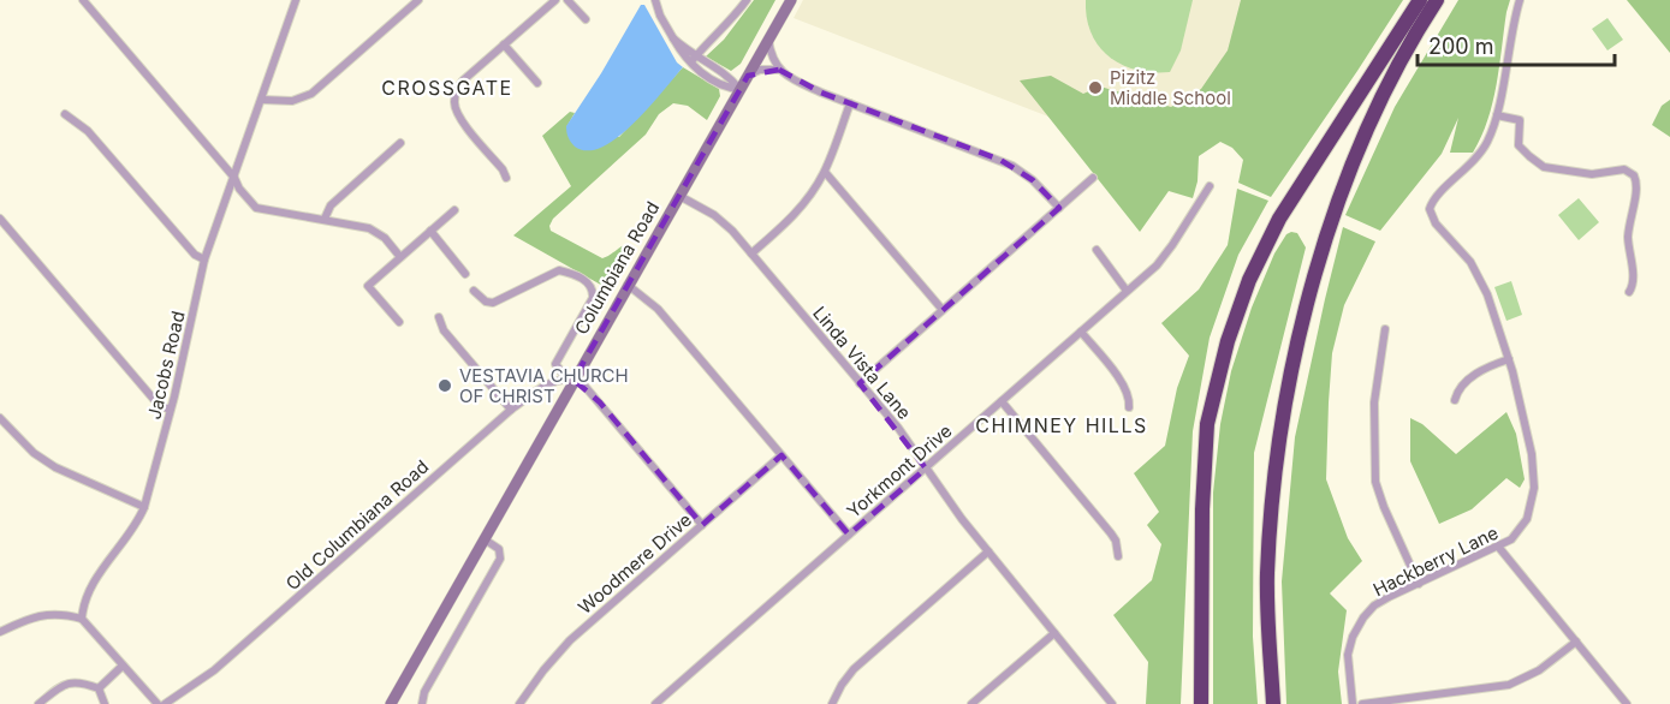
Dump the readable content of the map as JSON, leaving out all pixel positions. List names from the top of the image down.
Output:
{
  "streets": {
    "main road": ["Columbiana Road"],
    "street": [
      "Linda Vista Lane",
      "Jacobs Road",
      "Yorkmont Drive",
      "Old Columbiana Road",
      "Hackberry Lane",
      "Woodmere Drive"
    ]
  },
  "crossings": [
    ["Columbiana Road", "Linda Vista Lane"],
    ["Columbiana Road", "Old Columbiana Road"],
    ["Linda Vista Lane", "Yorkmont Drive"]
  ],
  "districts": ["CROSSGATE", "CHIMNEY HILLS"],
  "places": ["Pizitz Middle School", "VESTAVIA CHURCH OF CHRIST"],
  "scale_bar": "200 m"
}
